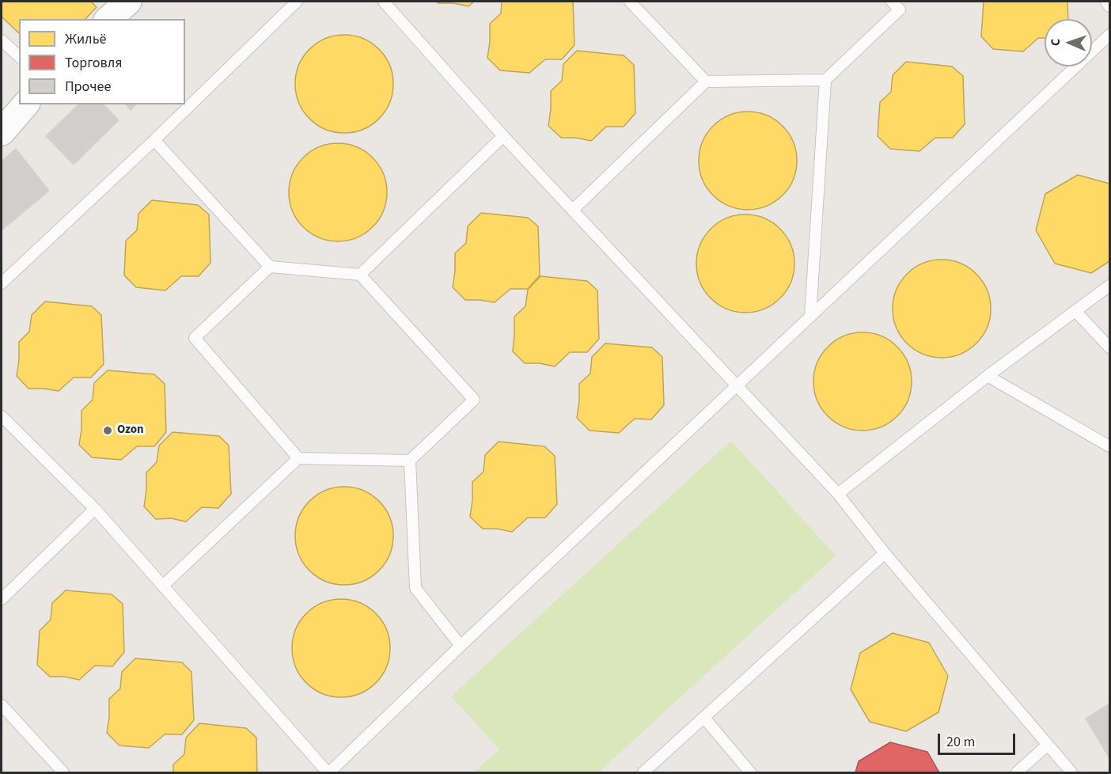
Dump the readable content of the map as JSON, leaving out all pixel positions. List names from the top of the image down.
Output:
{
  "places": ["Ozon"],
  "legend": ["Жильё", "Торговля", "Прочее"],
  "scale_bar": "20 m",
  "north": "left"
}
